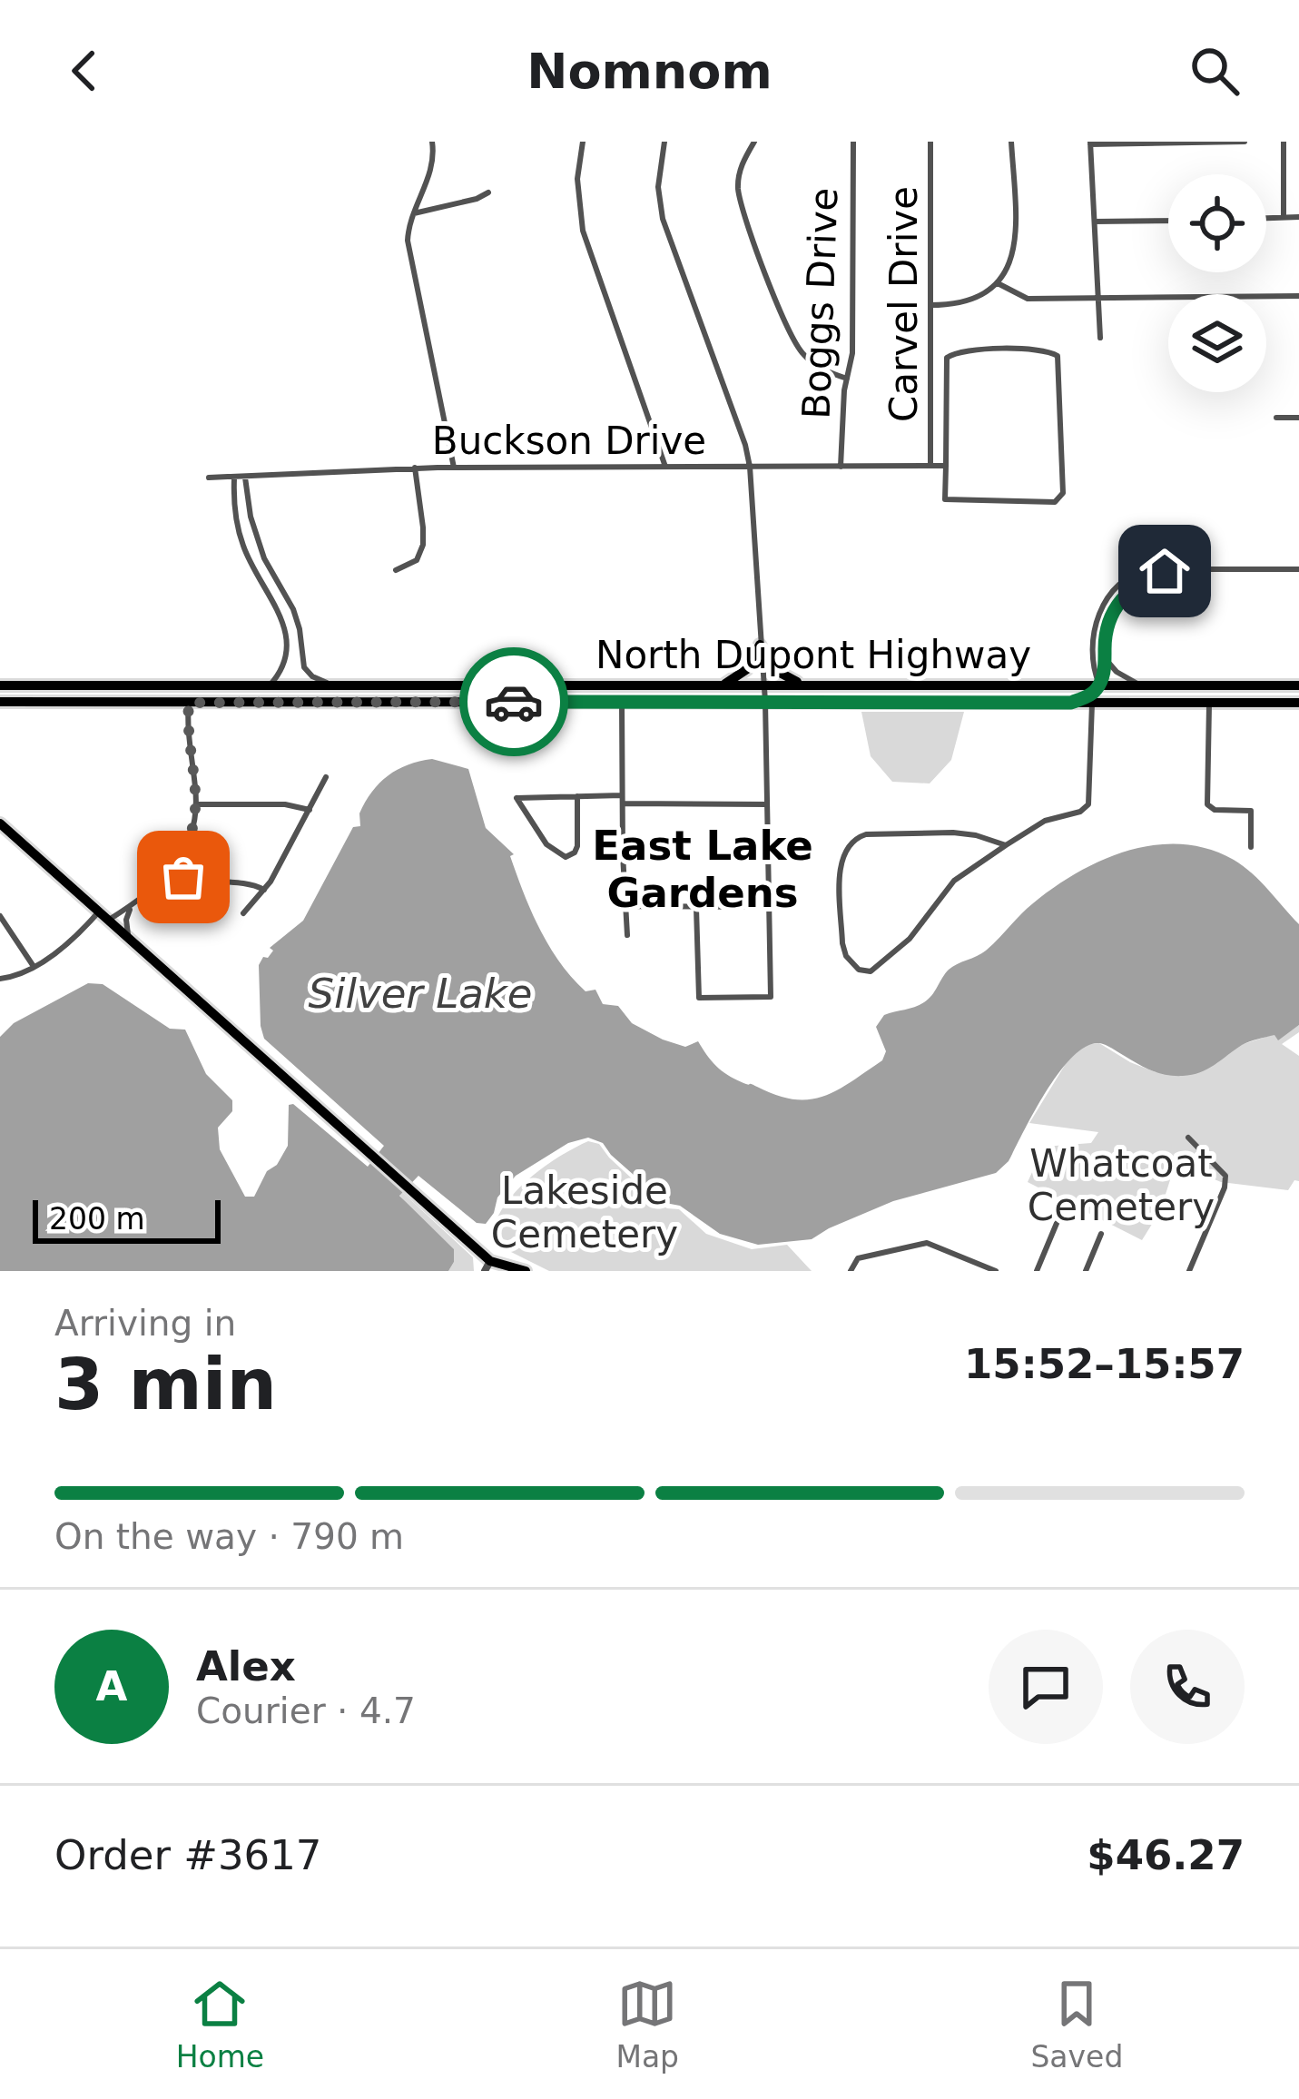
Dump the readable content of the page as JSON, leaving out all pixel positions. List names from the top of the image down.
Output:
{
  "streets": {
    "main road": ["North Dupont Highway"],
    "street": ["Boggs Drive", "Carvel Drive", "Buckson Drive"]
  },
  "crossings": [
    ["Boggs Drive", "Buckson Drive"],
    ["Carvel Drive", "Buckson Drive"]
  ],
  "districts": ["East Lake Gardens"],
  "water": ["Silver Lake"],
  "parks": ["Whatcoat Cemetery", "Lakeside Cemetery"],
  "scale_bar": "200 m",
  "page": {
    "header": "Nomnom",
    "scale": "200 m",
    "heading": ["3 min", "Arriving in", "15:52–15:57"],
    "panel": [
      "Alex",
      "Courier · 4.7",
      "Order #3617",
      "$46.27"
    ],
    "bar": "On the way · 790 m",
    "round": "A",
    "tabs": ["Home", "Map", "Saved"]
  }
}
